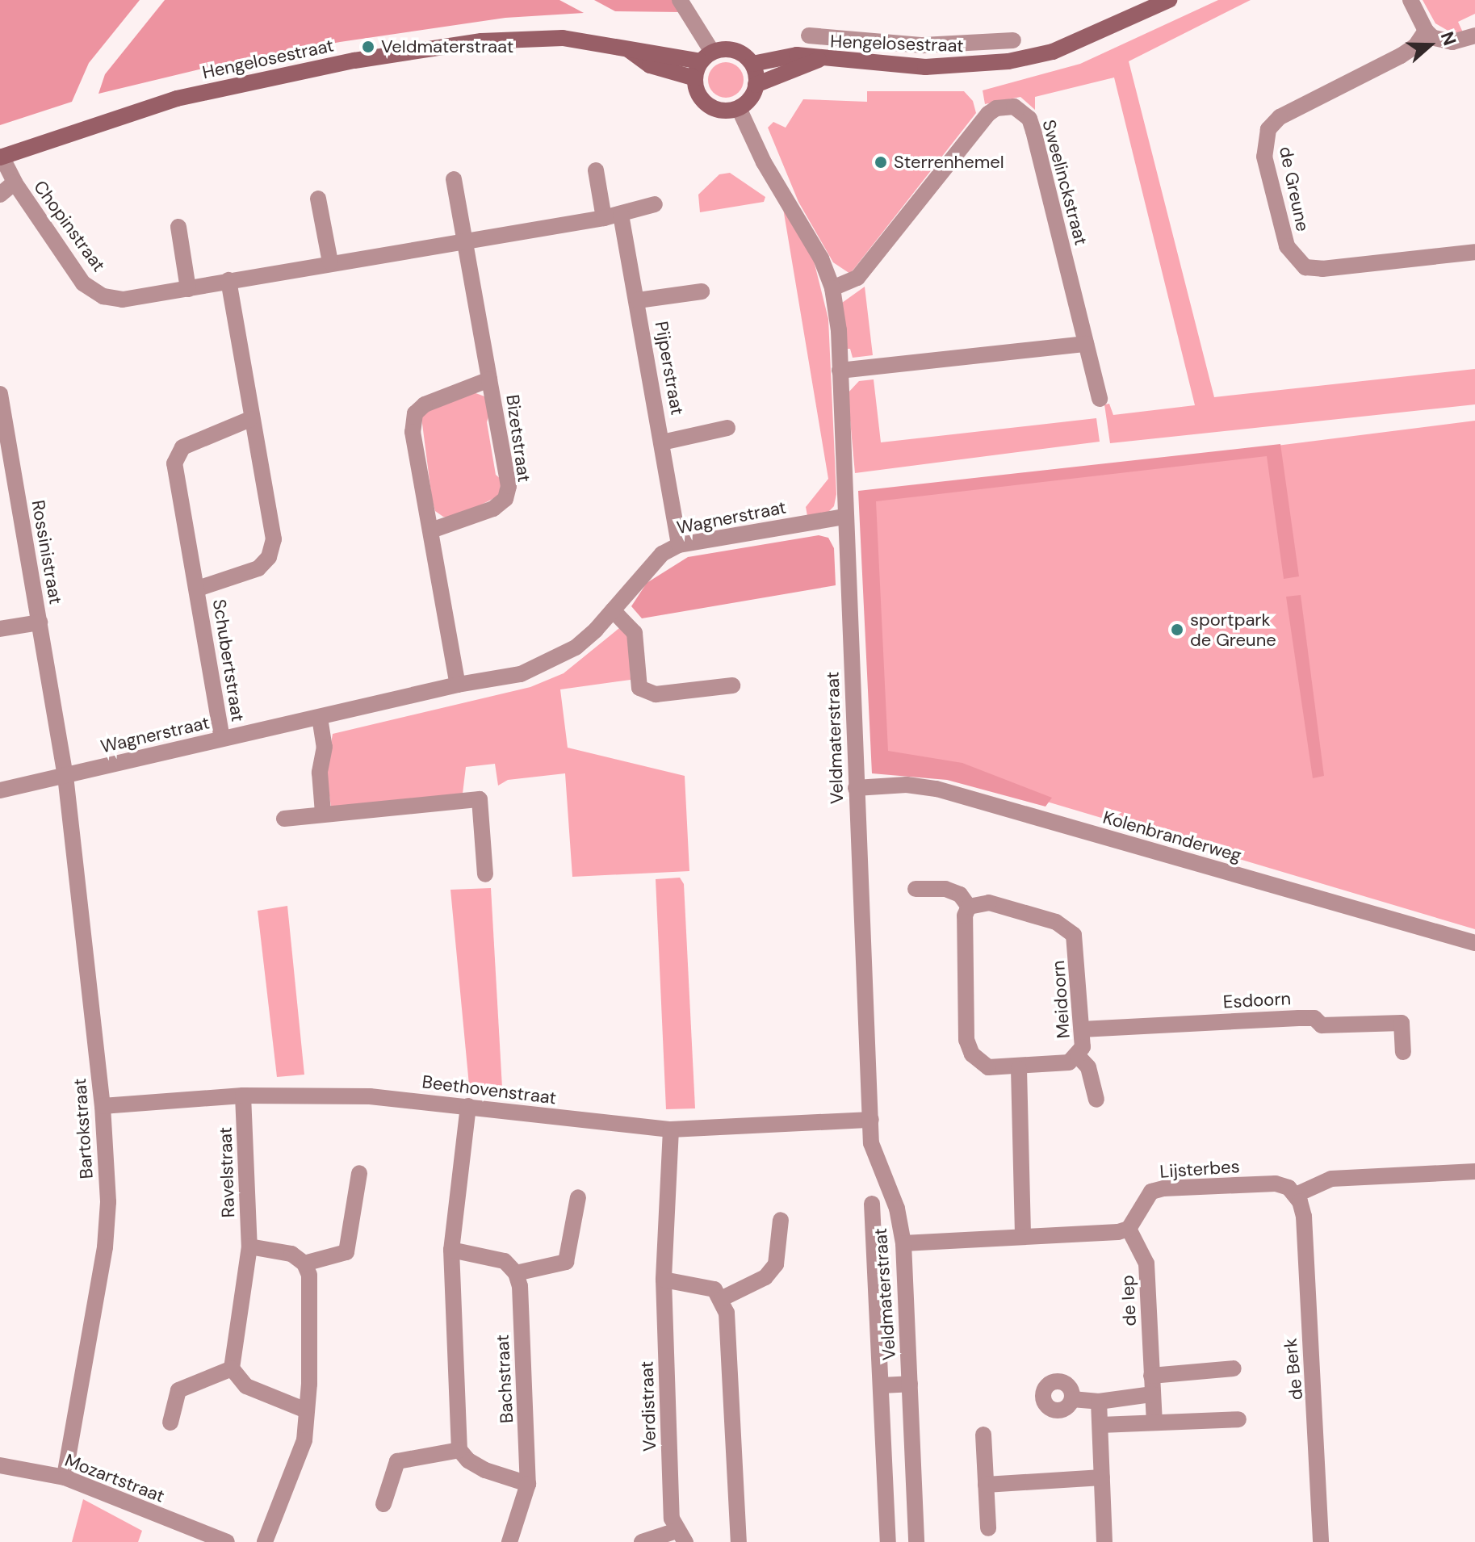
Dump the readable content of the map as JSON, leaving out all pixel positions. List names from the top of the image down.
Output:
{
  "streets": {
    "main road": ["Hengelosestraat"],
    "street": [
      "Sweelinckstraat",
      "de Greune",
      "Chopinstraat",
      "Pijperstraat",
      "Bizetstraat",
      "Wagnerstraat",
      "Rossinistraat",
      "Schubertstraat",
      "Veldmaterstraat",
      "Kolenbranderweg",
      "Meidoorn",
      "Esdoorn",
      "Beethovenstraat",
      "Bartokstraat",
      "Lijsterbes",
      "Ravelstraat",
      "de Iep",
      "de Berk",
      "Bachstraat",
      "Verdistraat",
      "Mozartstraat"
    ]
  },
  "crossings": [
    ["Hengelosestraat", "Veldmaterstraat"],
    ["Sweelinckstraat", "Veldmaterstraat"],
    ["Chopinstraat", "Pijperstraat"],
    ["Chopinstraat", "Bizetstraat"],
    ["Chopinstraat", "Schubertstraat"],
    ["Pijperstraat", "Wagnerstraat"],
    ["Bizetstraat", "Wagnerstraat"],
    ["Wagnerstraat", "Rossinistraat"],
    ["Wagnerstraat", "Schubertstraat"],
    ["Wagnerstraat", "Veldmaterstraat"],
    ["Wagnerstraat", "Bartokstraat"],
    ["Rossinistraat", "Bartokstraat"],
    ["Veldmaterstraat", "Kolenbranderweg"],
    ["Veldmaterstraat", "Beethovenstraat"],
    ["Meidoorn", "Esdoorn"],
    ["Beethovenstraat", "Bartokstraat"],
    ["Beethovenstraat", "Ravelstraat"],
    ["Beethovenstraat", "Verdistraat"],
    ["Bartokstraat", "Mozartstraat"],
    ["Lijsterbes", "de Iep"],
    ["Lijsterbes", "de Berk"]
  ],
  "places": ["Veldmaterstraat", "Sterrenhemel", "sportpark de Greune"],
  "north": "right"
}
